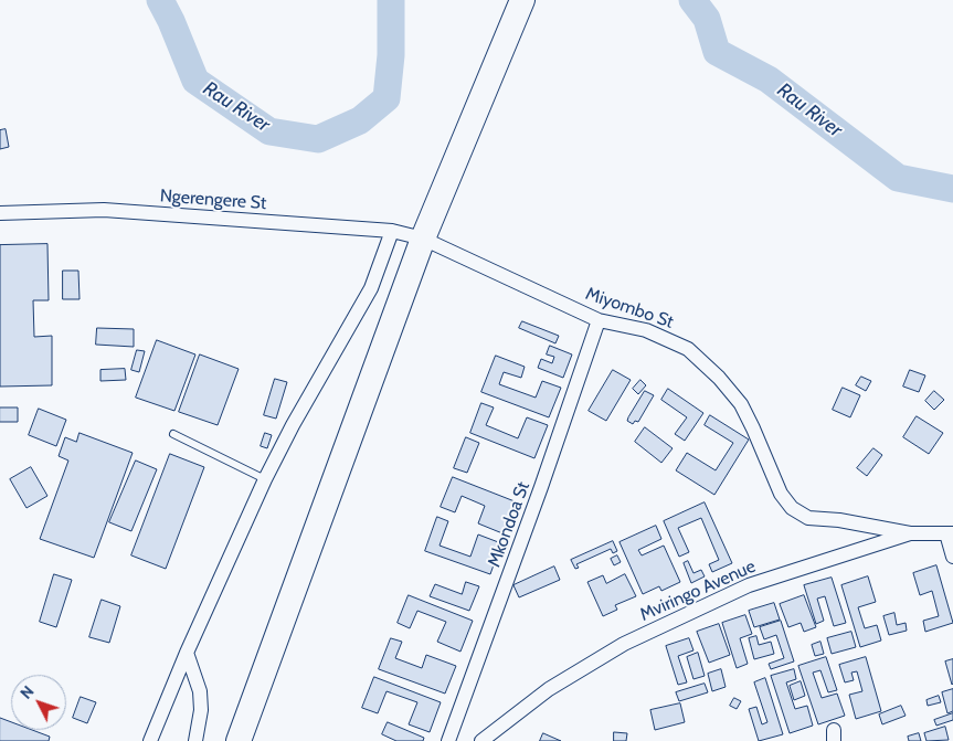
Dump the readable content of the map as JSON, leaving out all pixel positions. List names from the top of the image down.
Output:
{
  "streets": {
    "street": [
      "Ngerengere St",
      "Miyombo St",
      "Mkondoa St",
      "Mviringo Avenue"
    ]
  },
  "crossings": [
    ["Ngerengere St", "Miyombo St"],
    ["Miyombo St", "Mkondoa St"],
    ["Miyombo St", "Mviringo Avenue"]
  ],
  "water": ["Rau River"],
  "north": "top left"
}
